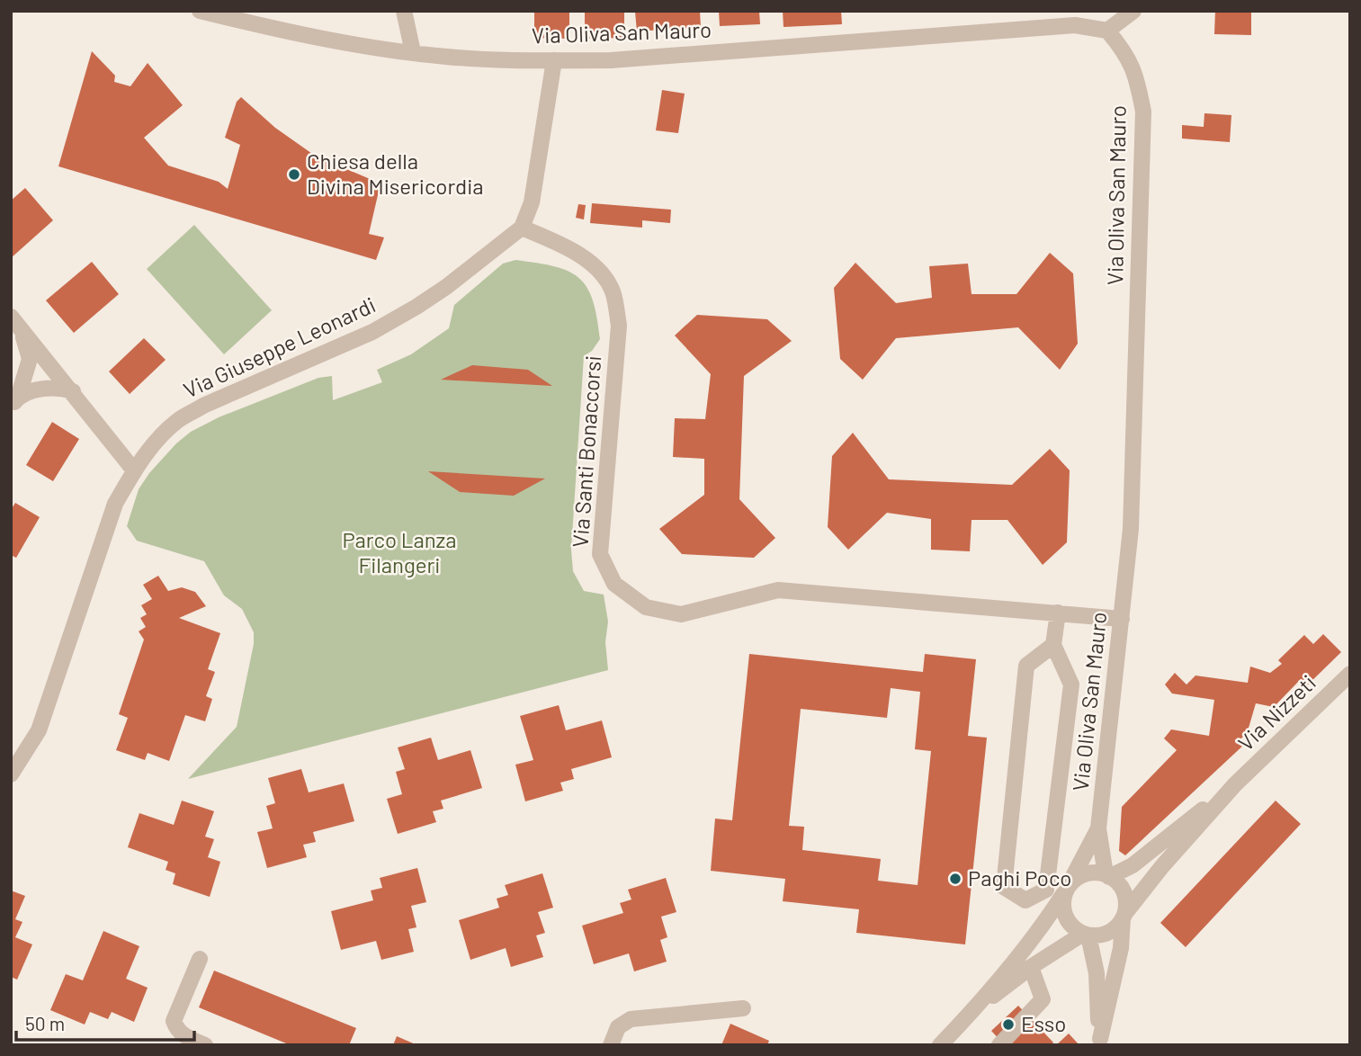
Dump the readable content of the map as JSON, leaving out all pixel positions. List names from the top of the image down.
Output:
{
  "streets": {
    "street": [
      "Via Oliva San Mauro",
      "Via Giuseppe Leonardi",
      "Via Santi Bonaccorsi",
      "Via Nizzeti"
    ]
  },
  "crossings": [
    ["Via Oliva San Mauro", "Via Santi Bonaccorsi"],
    ["Via Giuseppe Leonardi", "Via Santi Bonaccorsi"]
  ],
  "parks": ["Parco Lanza Filangeri"],
  "places": ["Chiesa della Divina Misericordia", "Paghi Poco", "Esso"],
  "scale_bar": "50 m"
}
